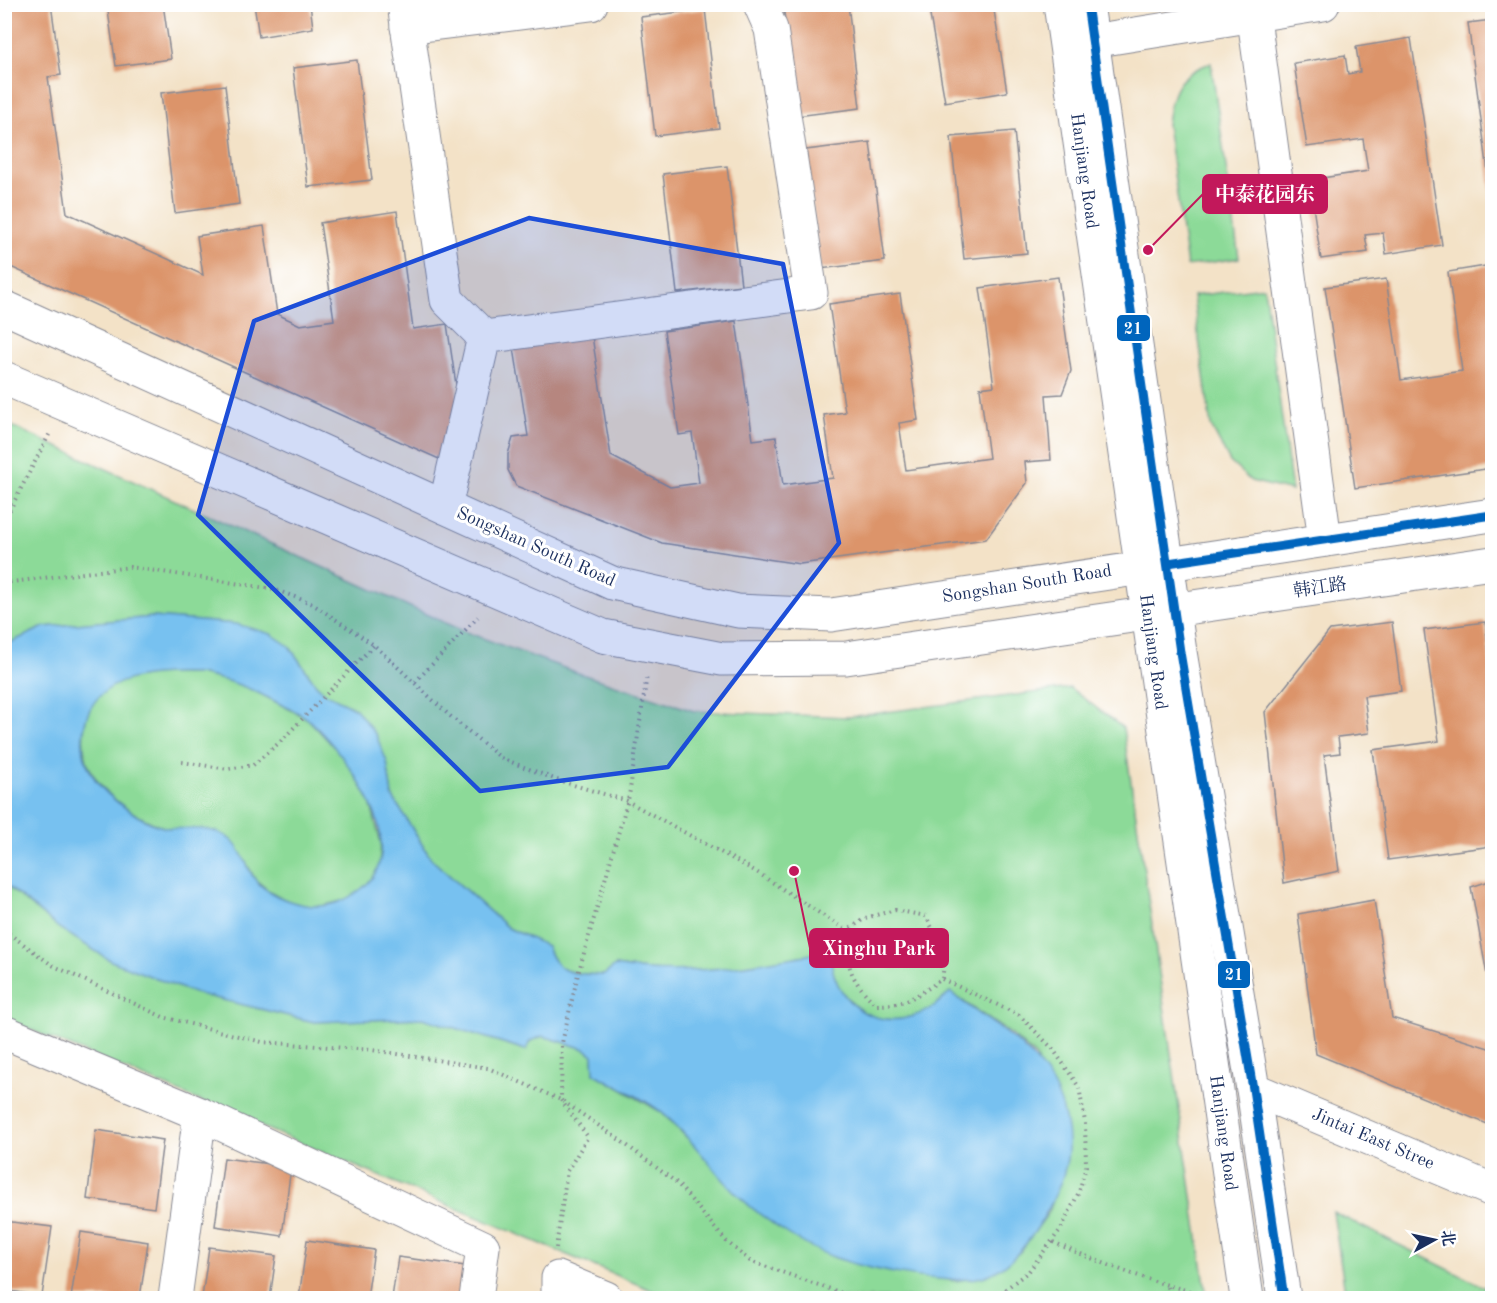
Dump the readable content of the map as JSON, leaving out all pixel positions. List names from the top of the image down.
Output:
{
  "streets": {
    "street": [
      "Hanjiang Road",
      "Songshan South Road",
      "韩江路",
      "Jintai East Stree"
    ]
  },
  "crossings": [
    ["Hanjiang Road", "Songshan South Road"],
    ["Hanjiang Road", "韩江路"],
    ["Hanjiang Road", "Jintai East Stree"]
  ],
  "places": ["中泰花园东", "Xinghu Park"],
  "lines": ["transit line 21"],
  "north": "right"
}
